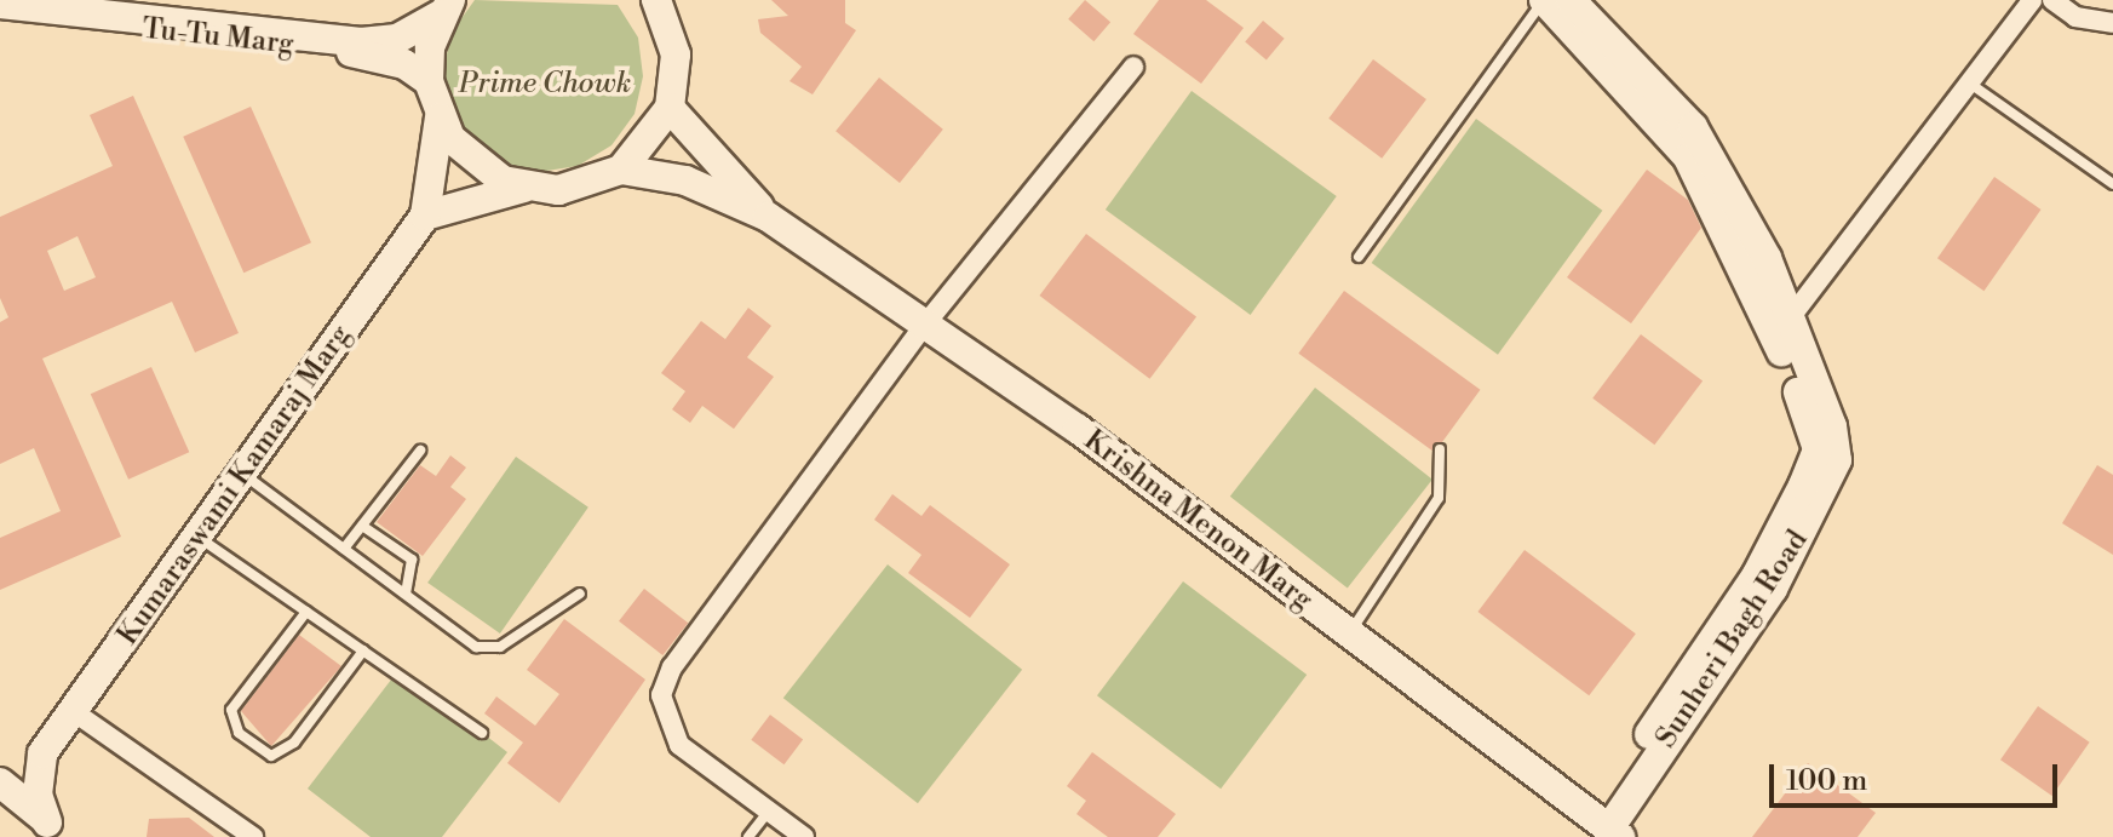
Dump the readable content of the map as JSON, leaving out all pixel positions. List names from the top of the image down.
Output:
{
  "streets": {
    "street": [
      "Tu-Tu Marg",
      "Kumaraswami Kamaraj Marg",
      "Krishna Menon Marg",
      "Sunheri Bagh Road"
    ]
  },
  "crossings": [
    ["Krishna Menon Marg", "Sunheri Bagh Road"]
  ],
  "parks": ["Prime Chowk"],
  "scale_bar": "100 m"
}
